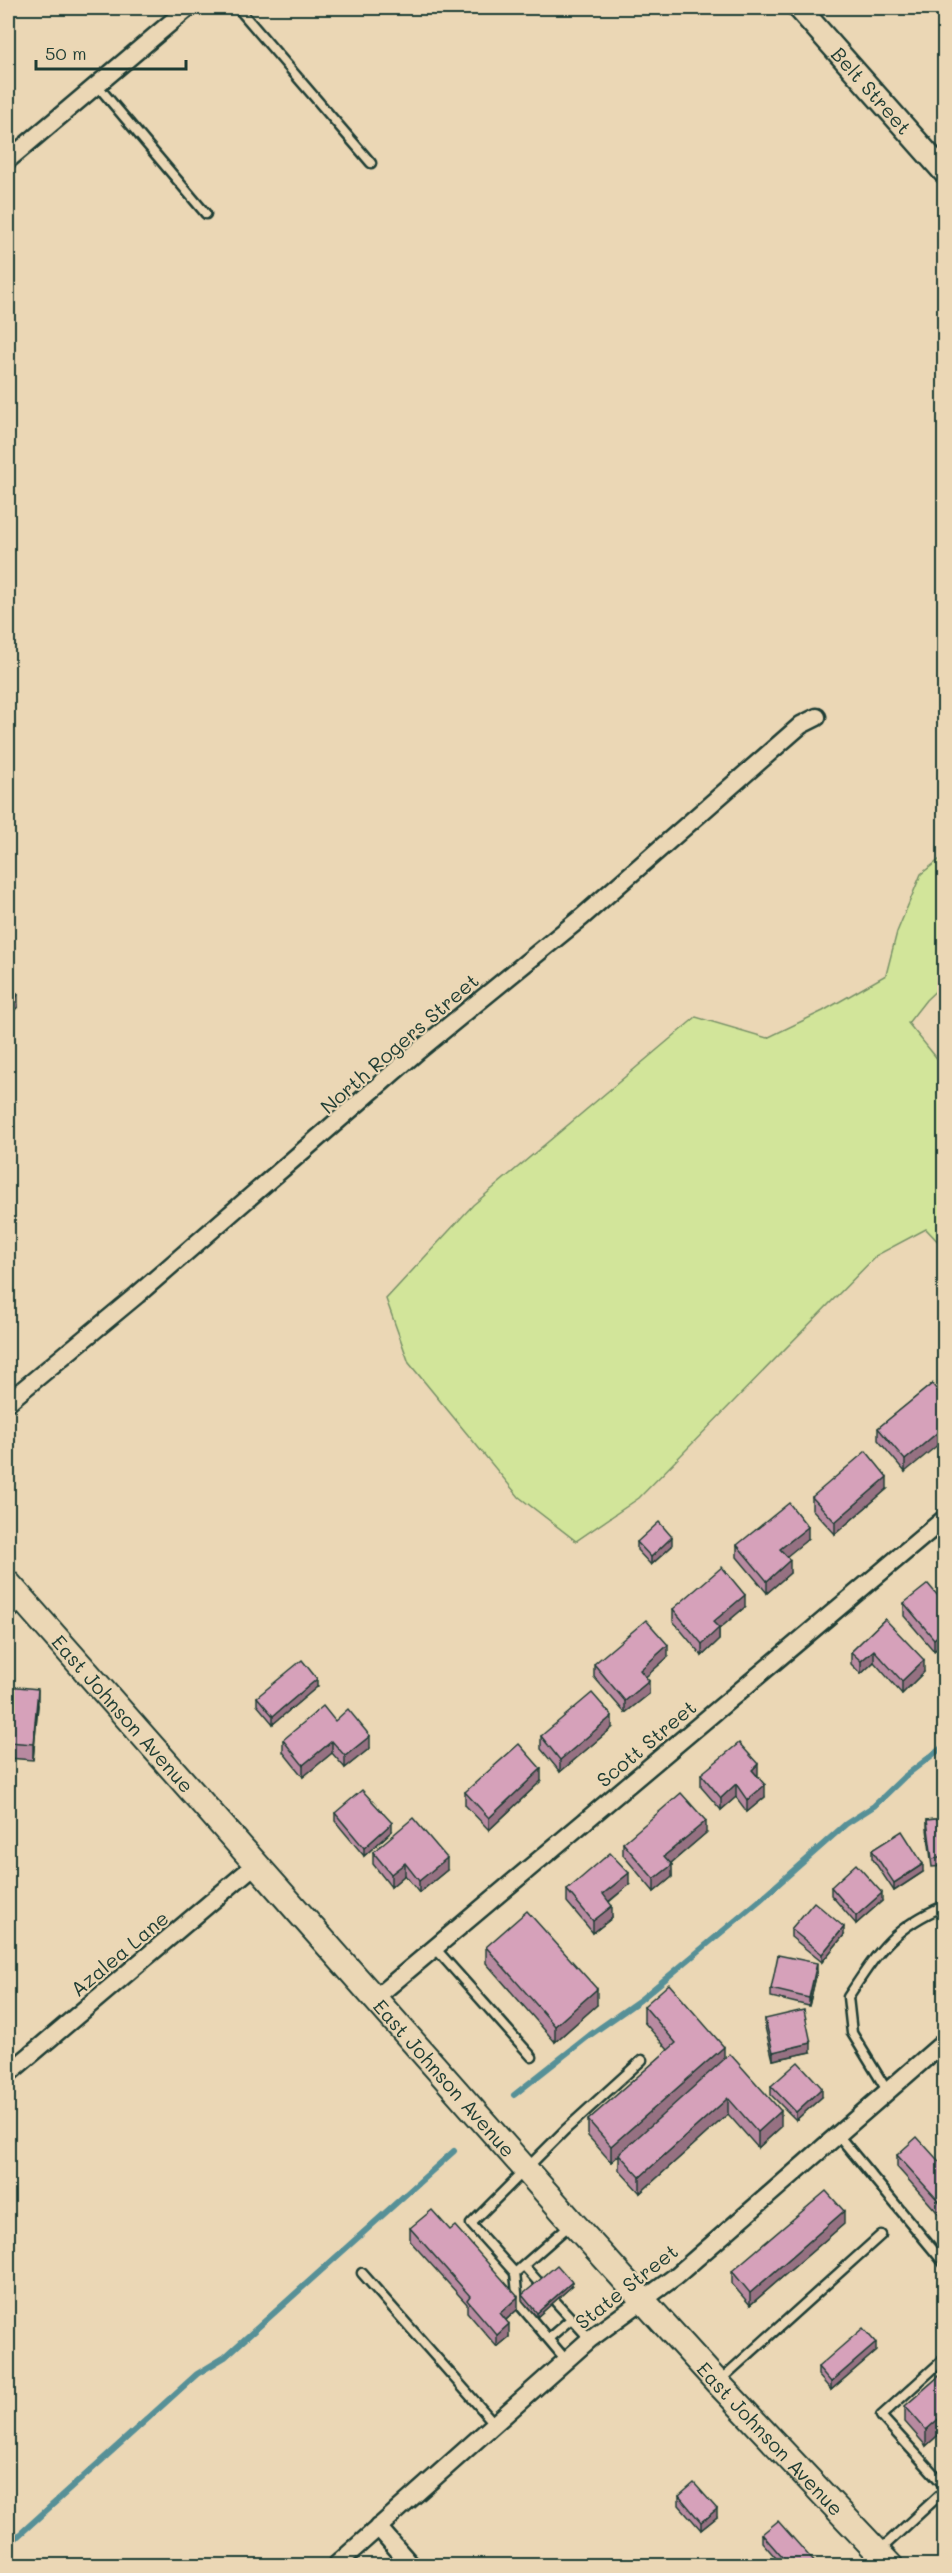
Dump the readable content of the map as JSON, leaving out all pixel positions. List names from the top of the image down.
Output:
{
  "streets": {
    "main road": ["East Johnson Avenue"],
    "street": [
      "Belt Street",
      "North Rogers Street",
      "Scott Street",
      "Azalea Lane",
      "State Street"
    ]
  },
  "crossings": [
    ["East Johnson Avenue", "Scott Street"],
    ["East Johnson Avenue", "Azalea Lane"],
    ["East Johnson Avenue", "State Street"]
  ],
  "scale_bar": "50 m"
}
